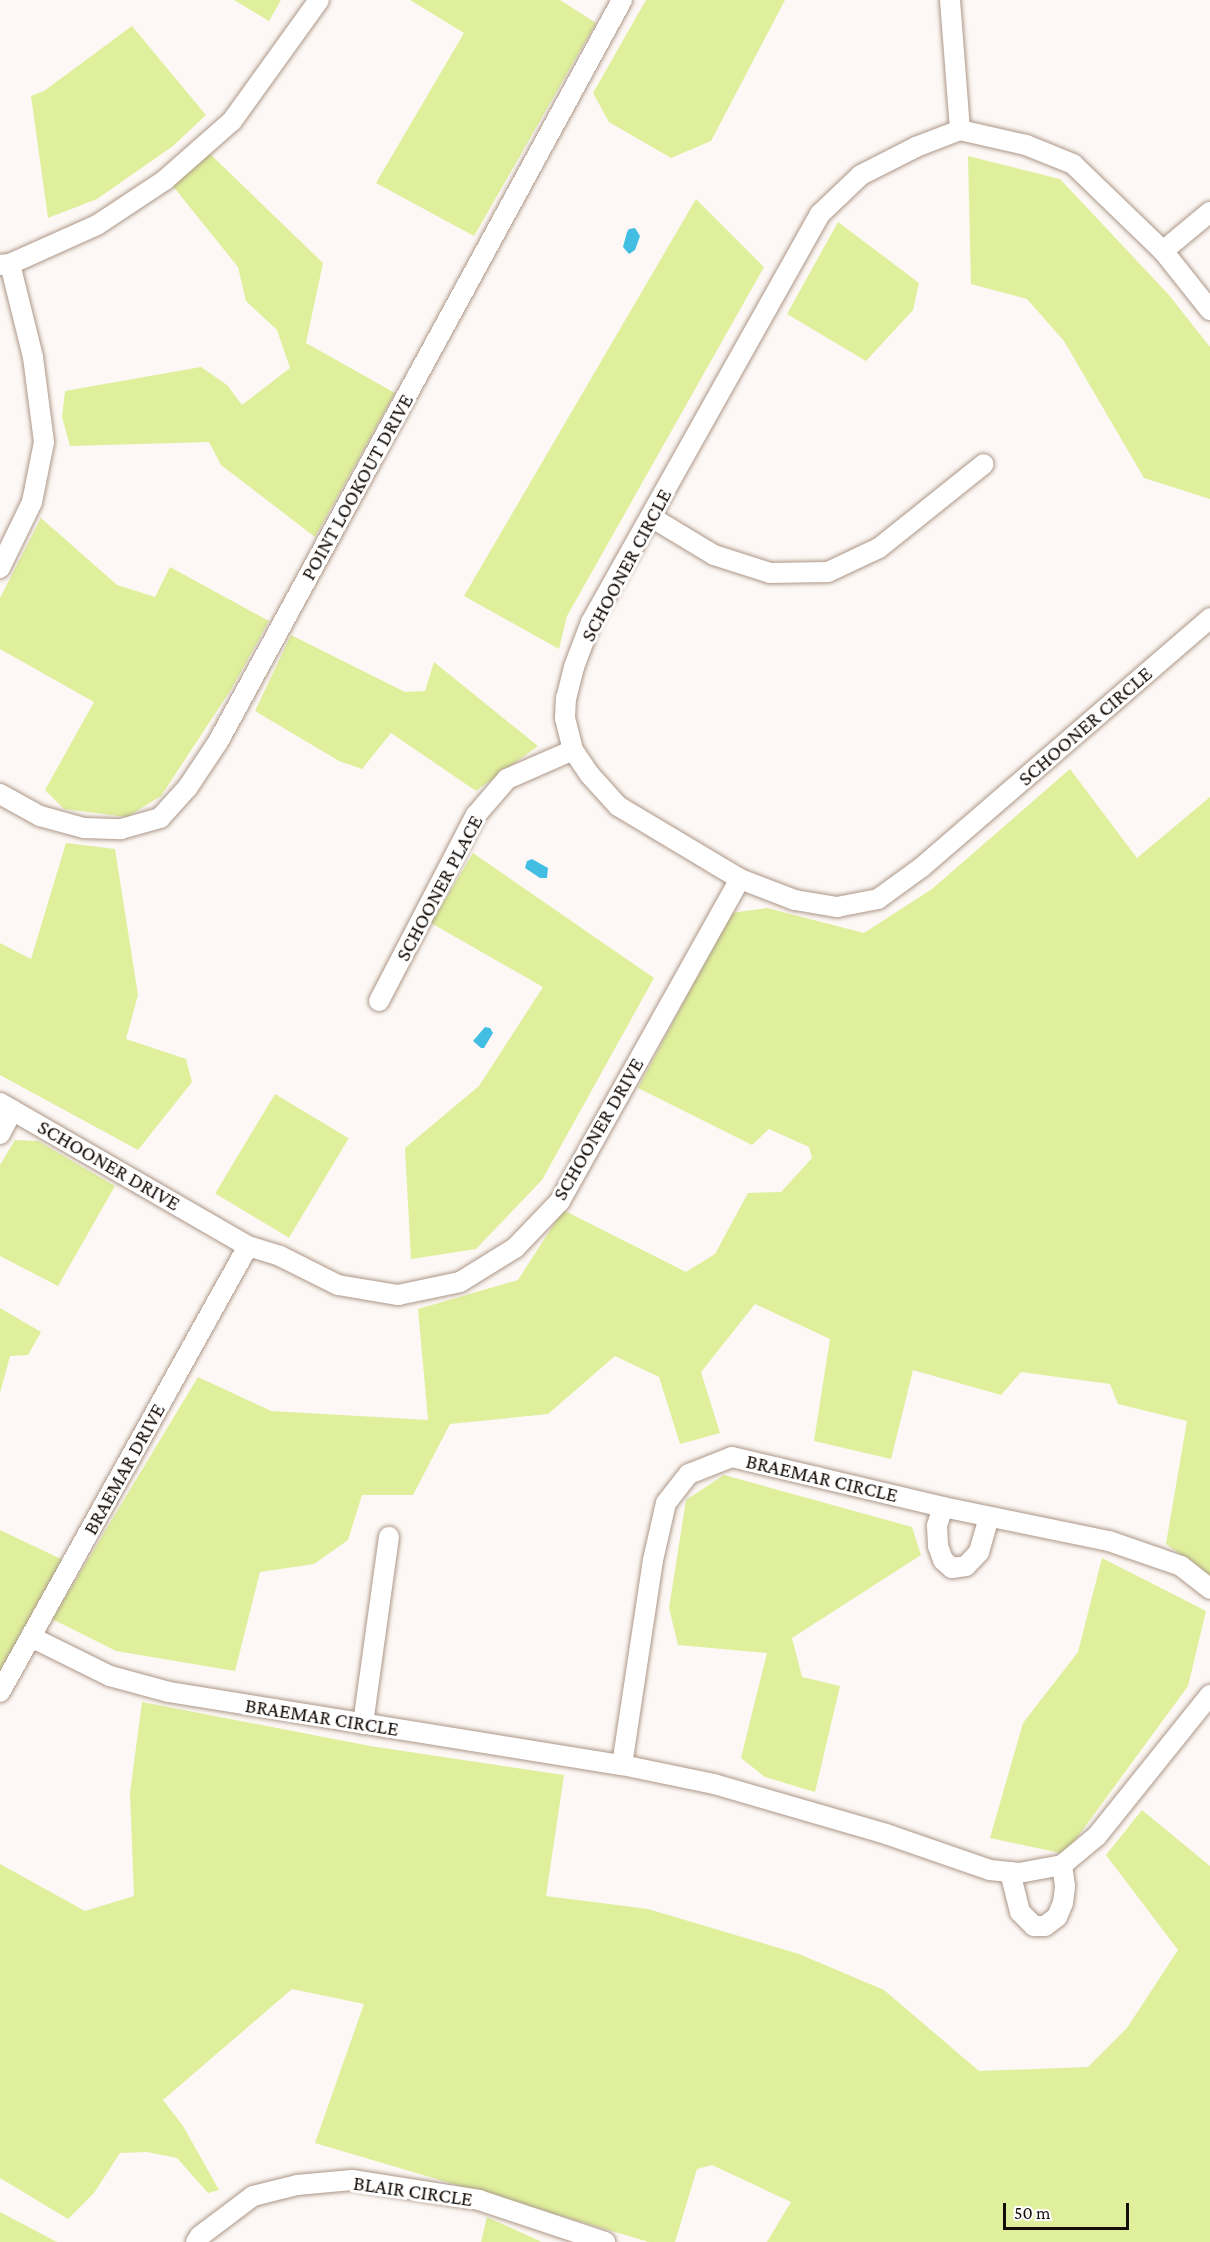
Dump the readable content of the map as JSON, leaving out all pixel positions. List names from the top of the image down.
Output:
{
  "streets": {
    "street": [
      "POINT LOOKOUT DRIVE",
      "SCHOONER CIRCLE",
      "SCHOONER PLACE",
      "SCHOONER DRIVE",
      "BRAEMAR DRIVE",
      "BRAEMAR CIRCLE",
      "BLAIR CIRCLE"
    ]
  },
  "crossings": [
    ["SCHOONER CIRCLE", "SCHOONER PLACE"],
    ["SCHOONER CIRCLE", "SCHOONER DRIVE"],
    ["SCHOONER DRIVE", "BRAEMAR DRIVE"],
    ["BRAEMAR DRIVE", "BRAEMAR CIRCLE"]
  ],
  "scale_bar": "50 m"
}
